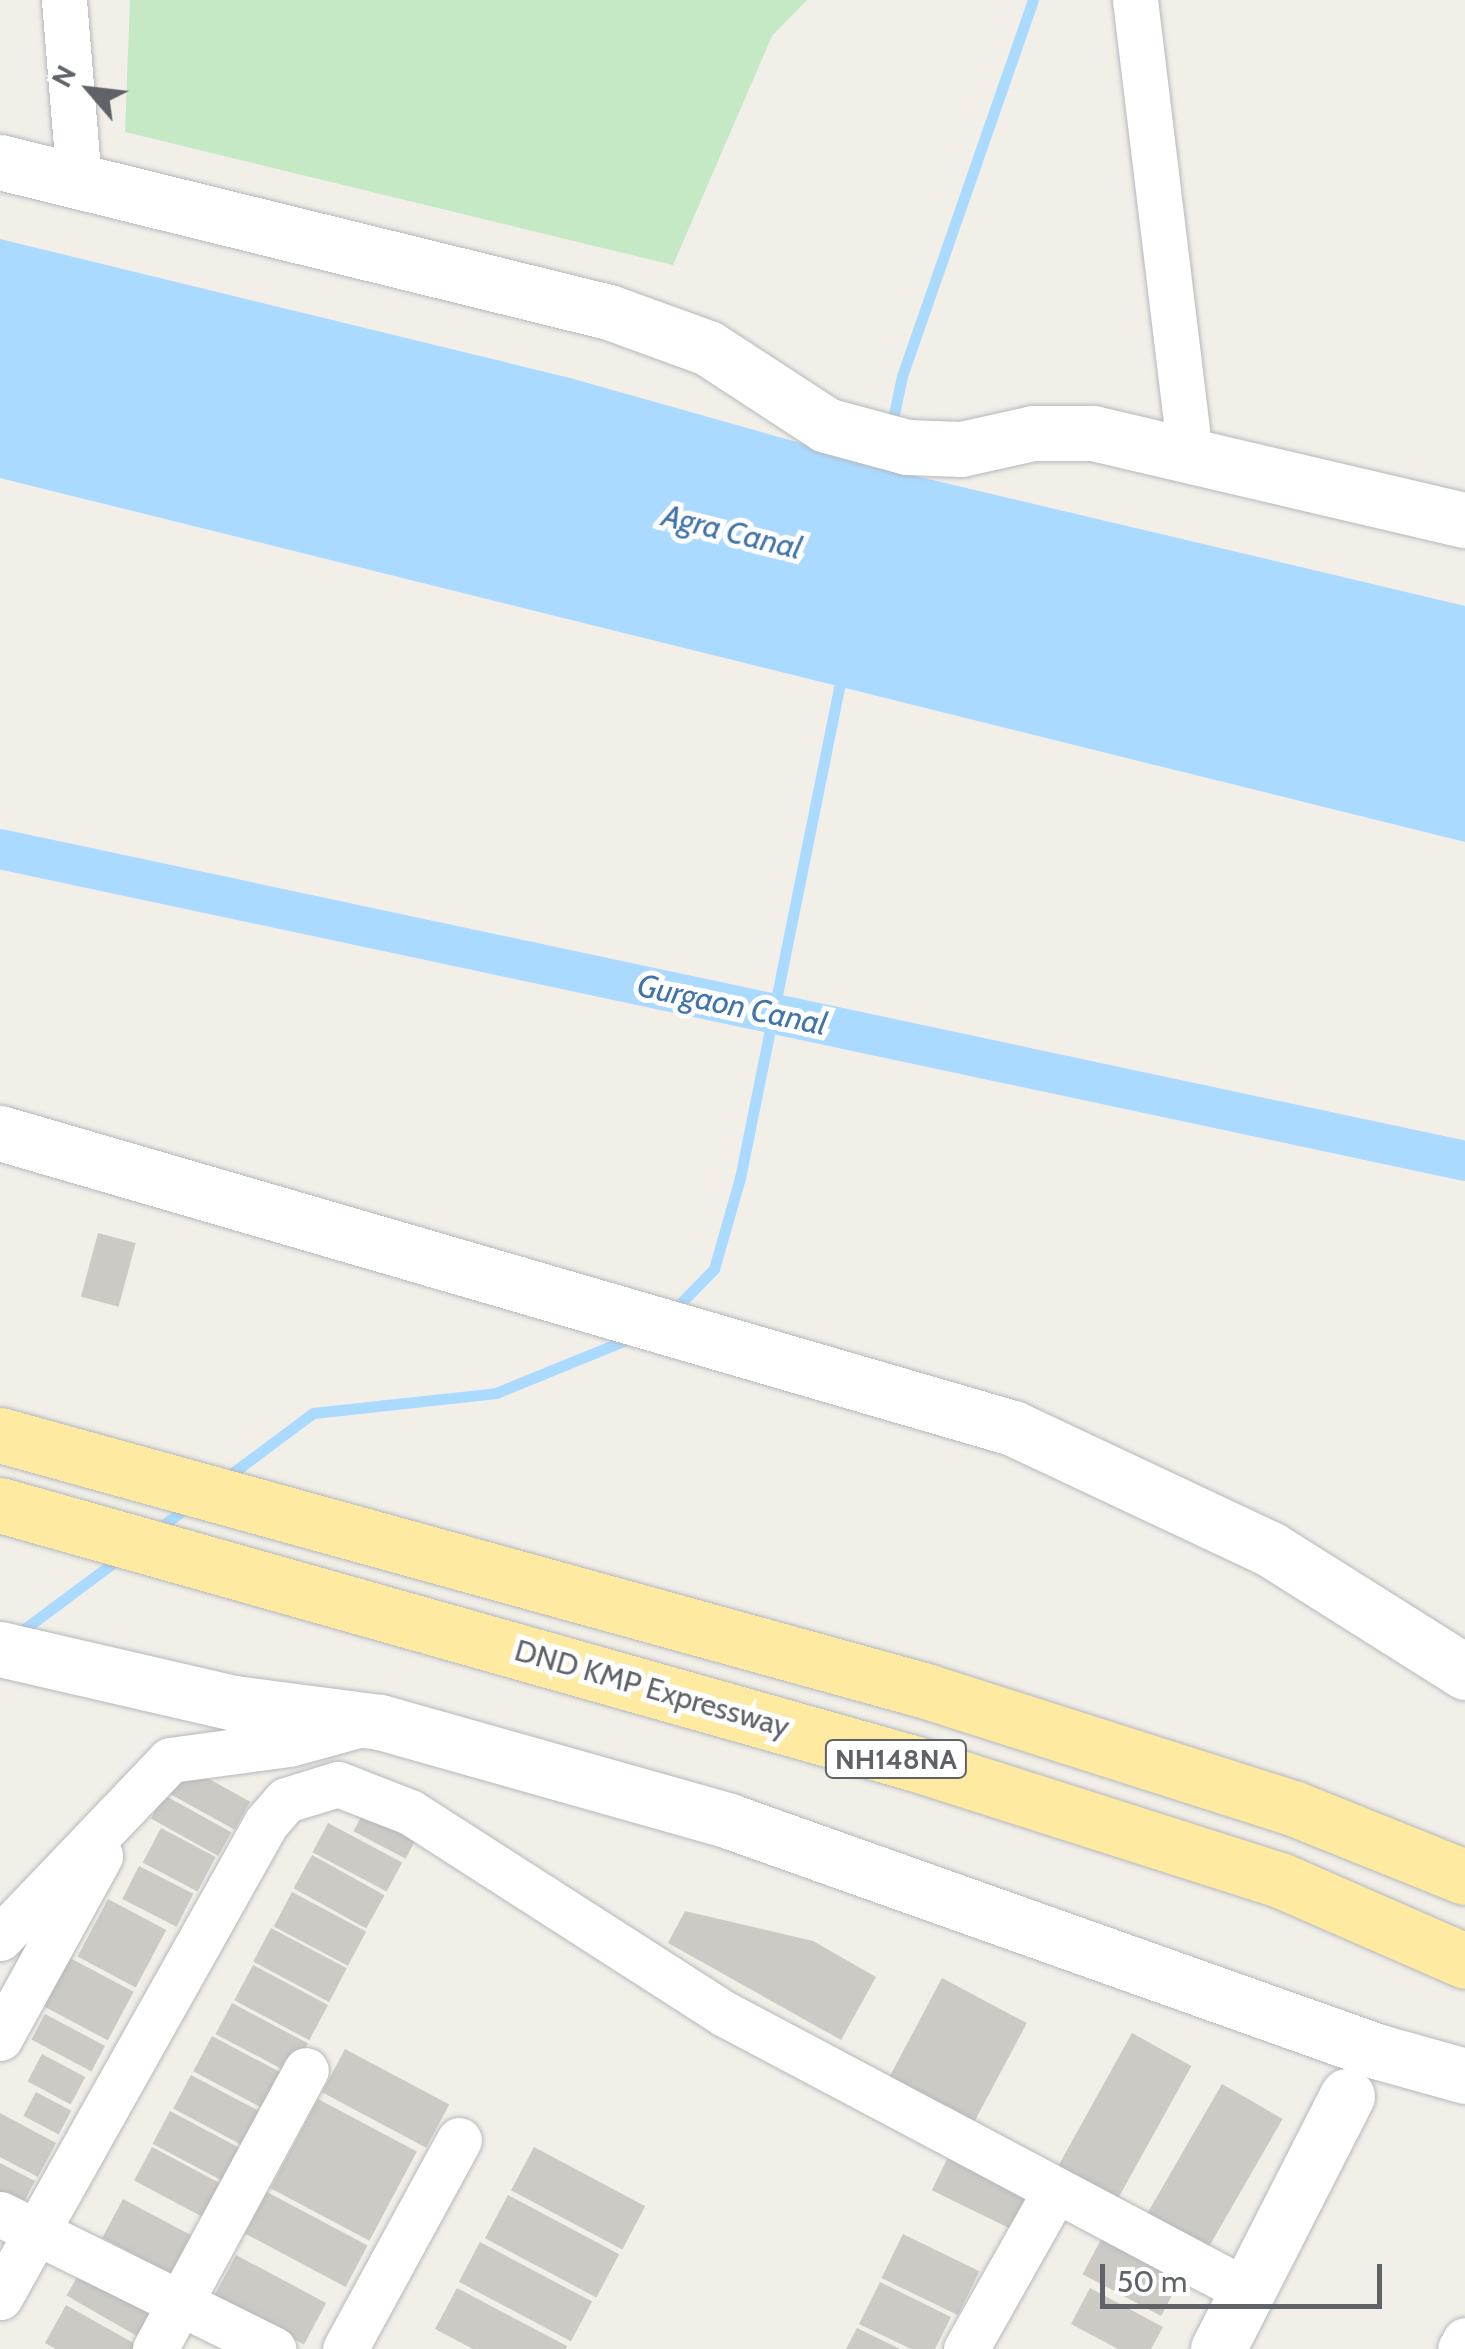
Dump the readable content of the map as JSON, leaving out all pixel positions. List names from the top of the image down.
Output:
{
  "streets": {
    "highway": ["DND KMP Expressway", "NH148NA"]
  },
  "water": ["Agra Canal", "Gurgaon Canal"],
  "scale_bar": "50 m",
  "north": "top left"
}
